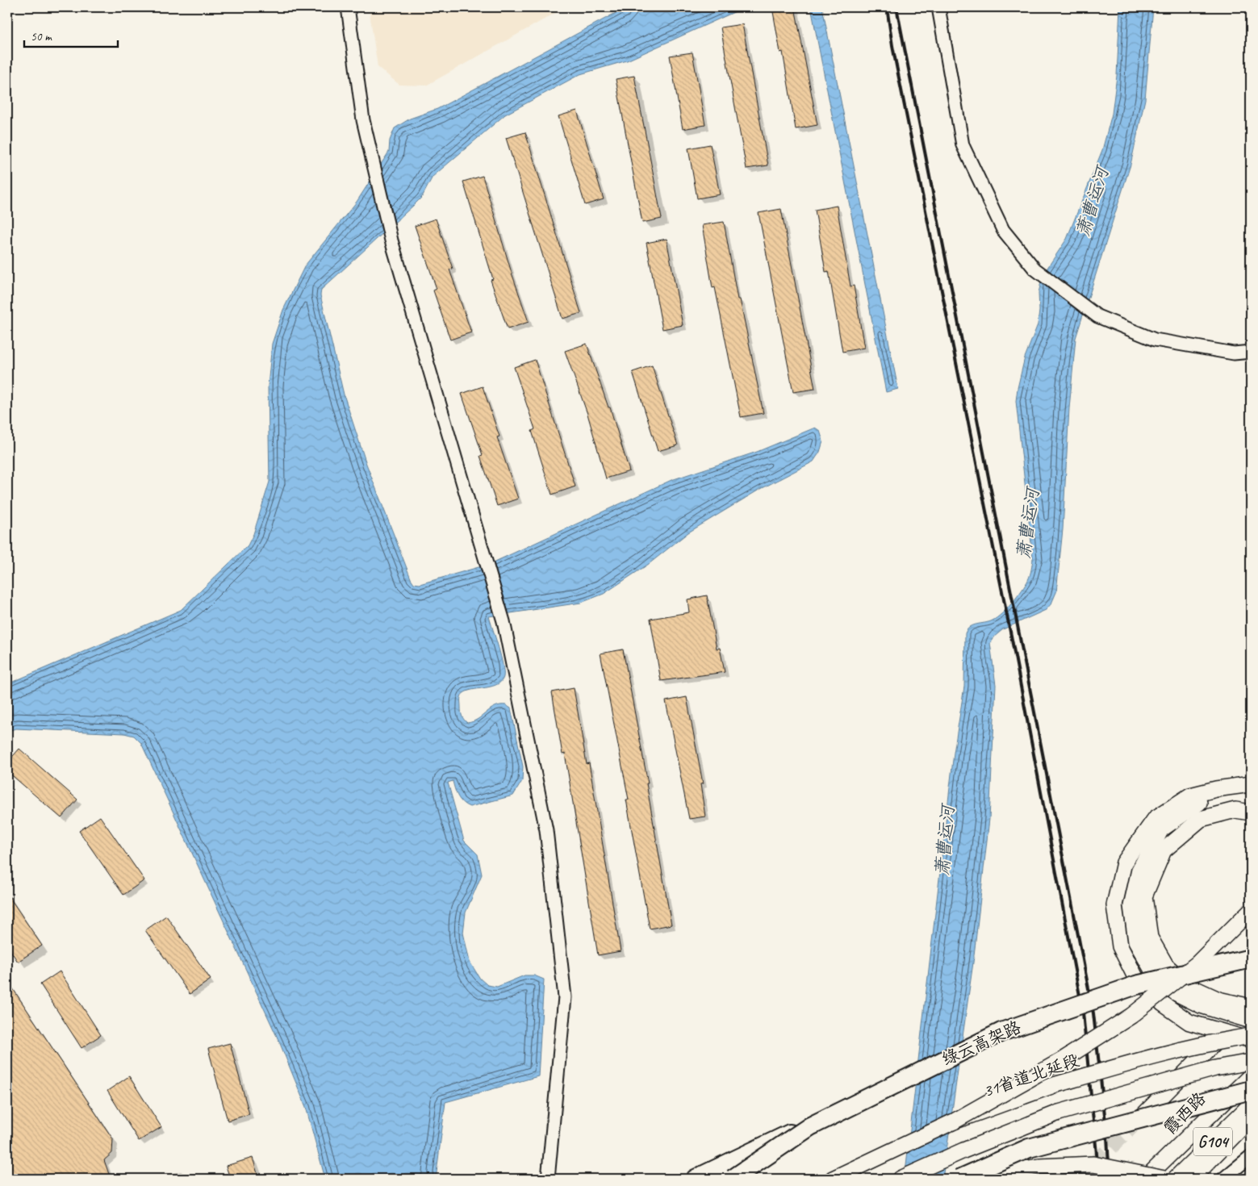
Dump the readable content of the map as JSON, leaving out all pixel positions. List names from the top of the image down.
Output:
{
  "streets": {
    "highway": ["绿云高架路"],
    "main road": ["31省道北延段", "霞西路", "G104"]
  },
  "water": ["萧曹运河"],
  "scale_bar": "50 m"
}
